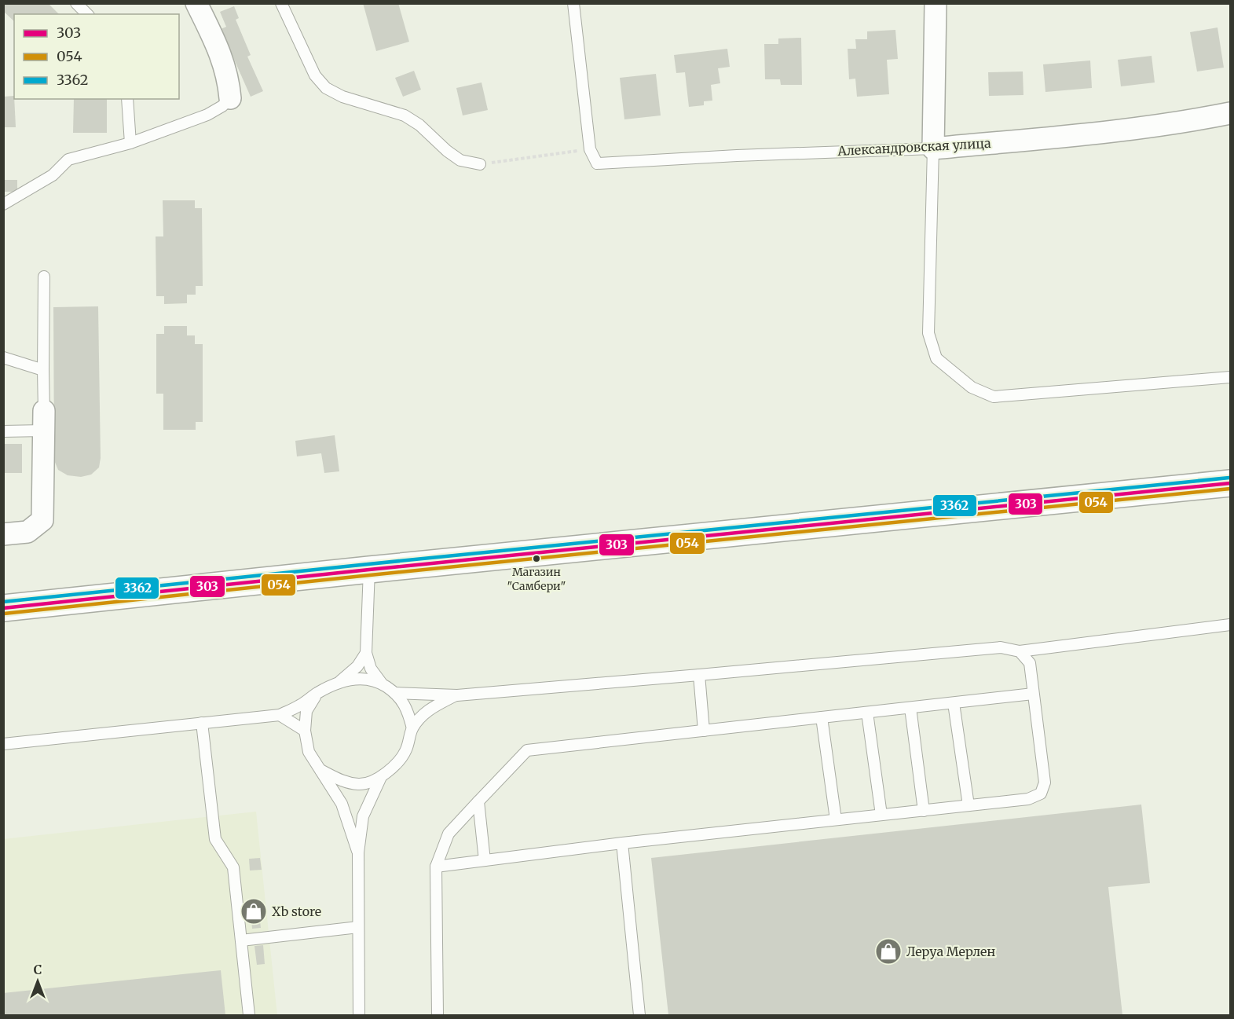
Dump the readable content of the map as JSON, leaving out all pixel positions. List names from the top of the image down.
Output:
{
  "streets": {
    "street": ["Александровская улица"]
  },
  "places": {
    "other": ["Магазин \"Самбери\""],
    "shop": ["Xb store", "Леруа Мерлен"]
  },
  "lines": ["transit line 3362", "transit line 303", "transit line 054"],
  "legend": ["303", "054", "3362"],
  "north": "top"
}
